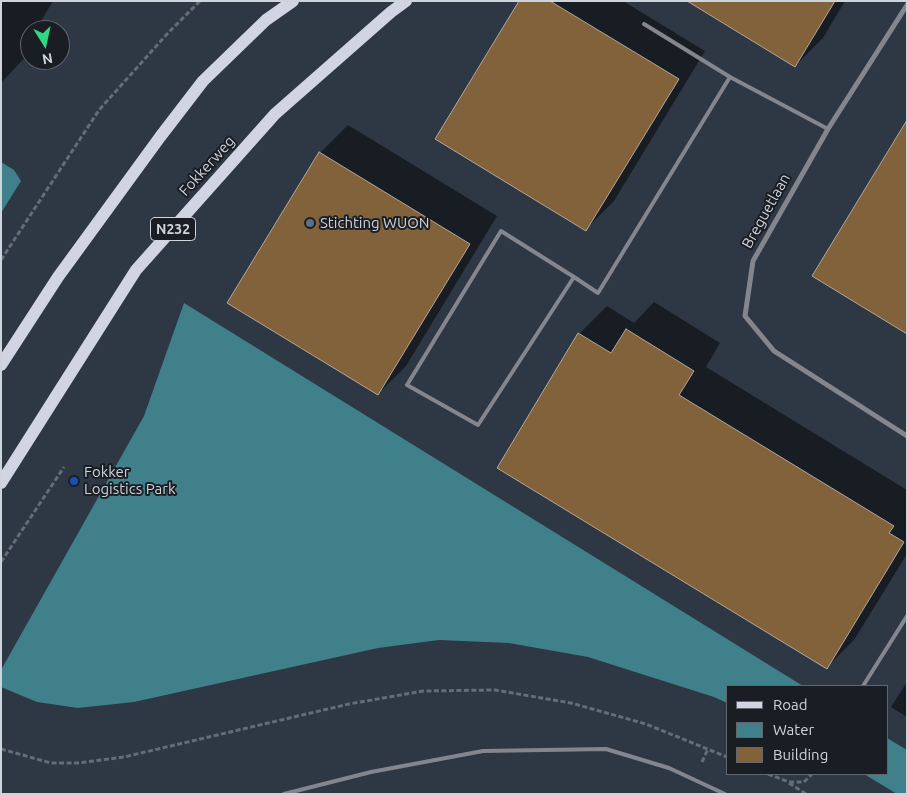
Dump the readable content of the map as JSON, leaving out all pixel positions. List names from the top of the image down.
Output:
{
  "streets": {
    "main road": ["Fokkerweg", "N232"],
    "street": ["Breguetlaan"]
  },
  "places": ["Stichting WUON", "Fokker Logistics Park"],
  "legend": ["Road", "Water", "Building"],
  "north": "bottom"
}
